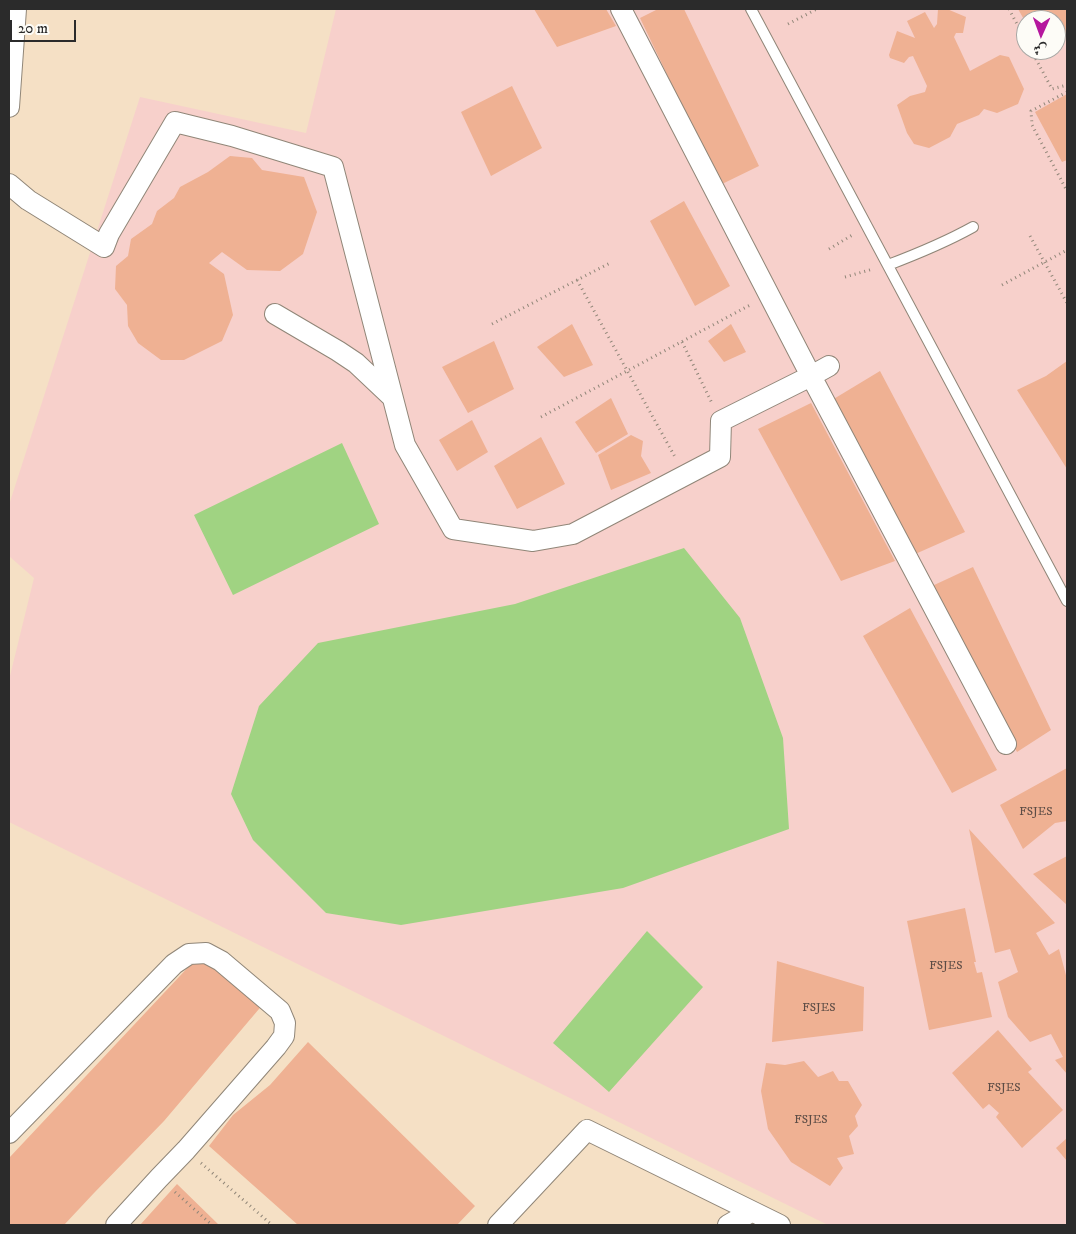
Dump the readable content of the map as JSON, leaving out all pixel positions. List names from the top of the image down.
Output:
{
  "house_numbers": [
    "FSJES",
    "FSJES",
    "FSJES",
    "FSJES",
    "FSJES"
  ],
  "scale_bar": "20 m",
  "north": "bottom"
}
